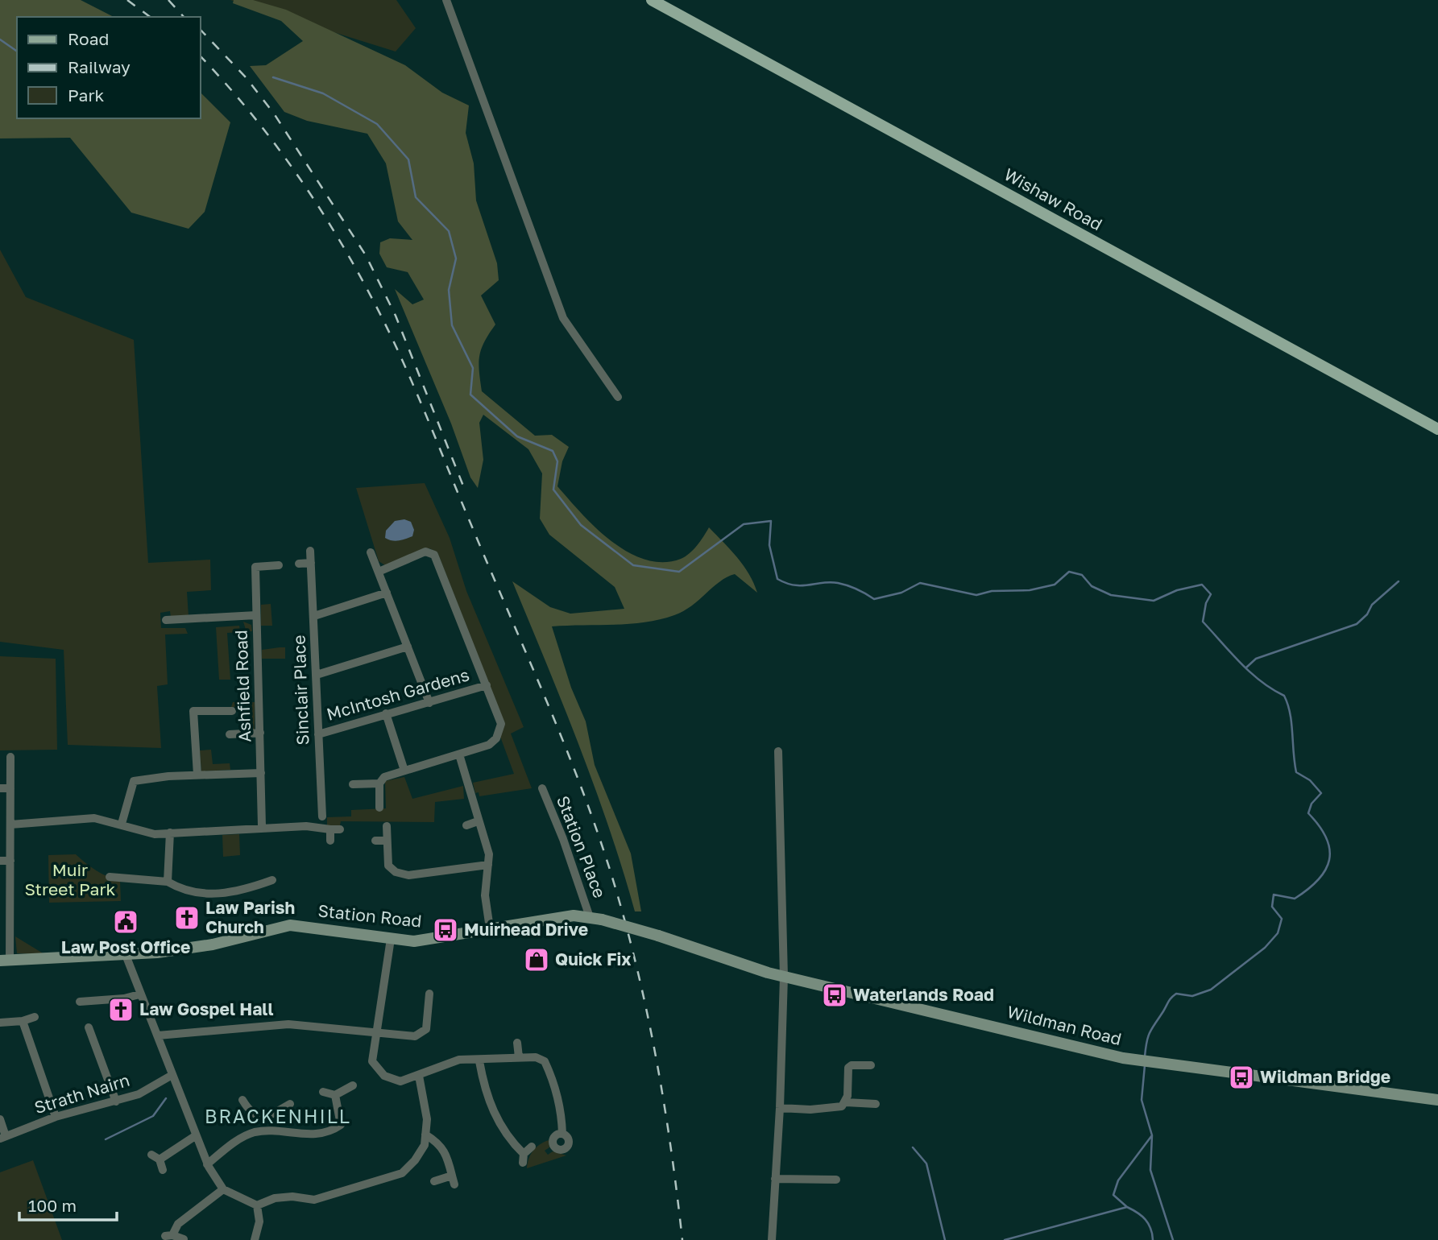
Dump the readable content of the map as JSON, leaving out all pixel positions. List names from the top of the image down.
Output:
{
  "streets": {
    "main road": ["Wishaw Road", "Station Road", "Wildman Road"],
    "street": [
      "Ashfield Road",
      "Sinclair Place",
      "McIntosh Gardens",
      "Station Place",
      "Strath Nairn"
    ]
  },
  "crossings": [
    ["Sinclair Place", "McIntosh Gardens"],
    ["Station Place", "Station Road"],
    ["Station Road", "Wildman Road"]
  ],
  "districts": ["BRACKENHILL"],
  "parks": ["Muir Street Park"],
  "places": {
    "church": ["Law Parish Church", "Law Gospel Hall"],
    "public building": ["Law Post Office"],
    "bus stop": ["Muirhead Drive", "Waterlands Road", "Wildman Bridge"],
    "shop": ["Quick Fix"]
  },
  "legend": ["Road", "Railway", "Park"],
  "scale_bar": "100 m"
}
